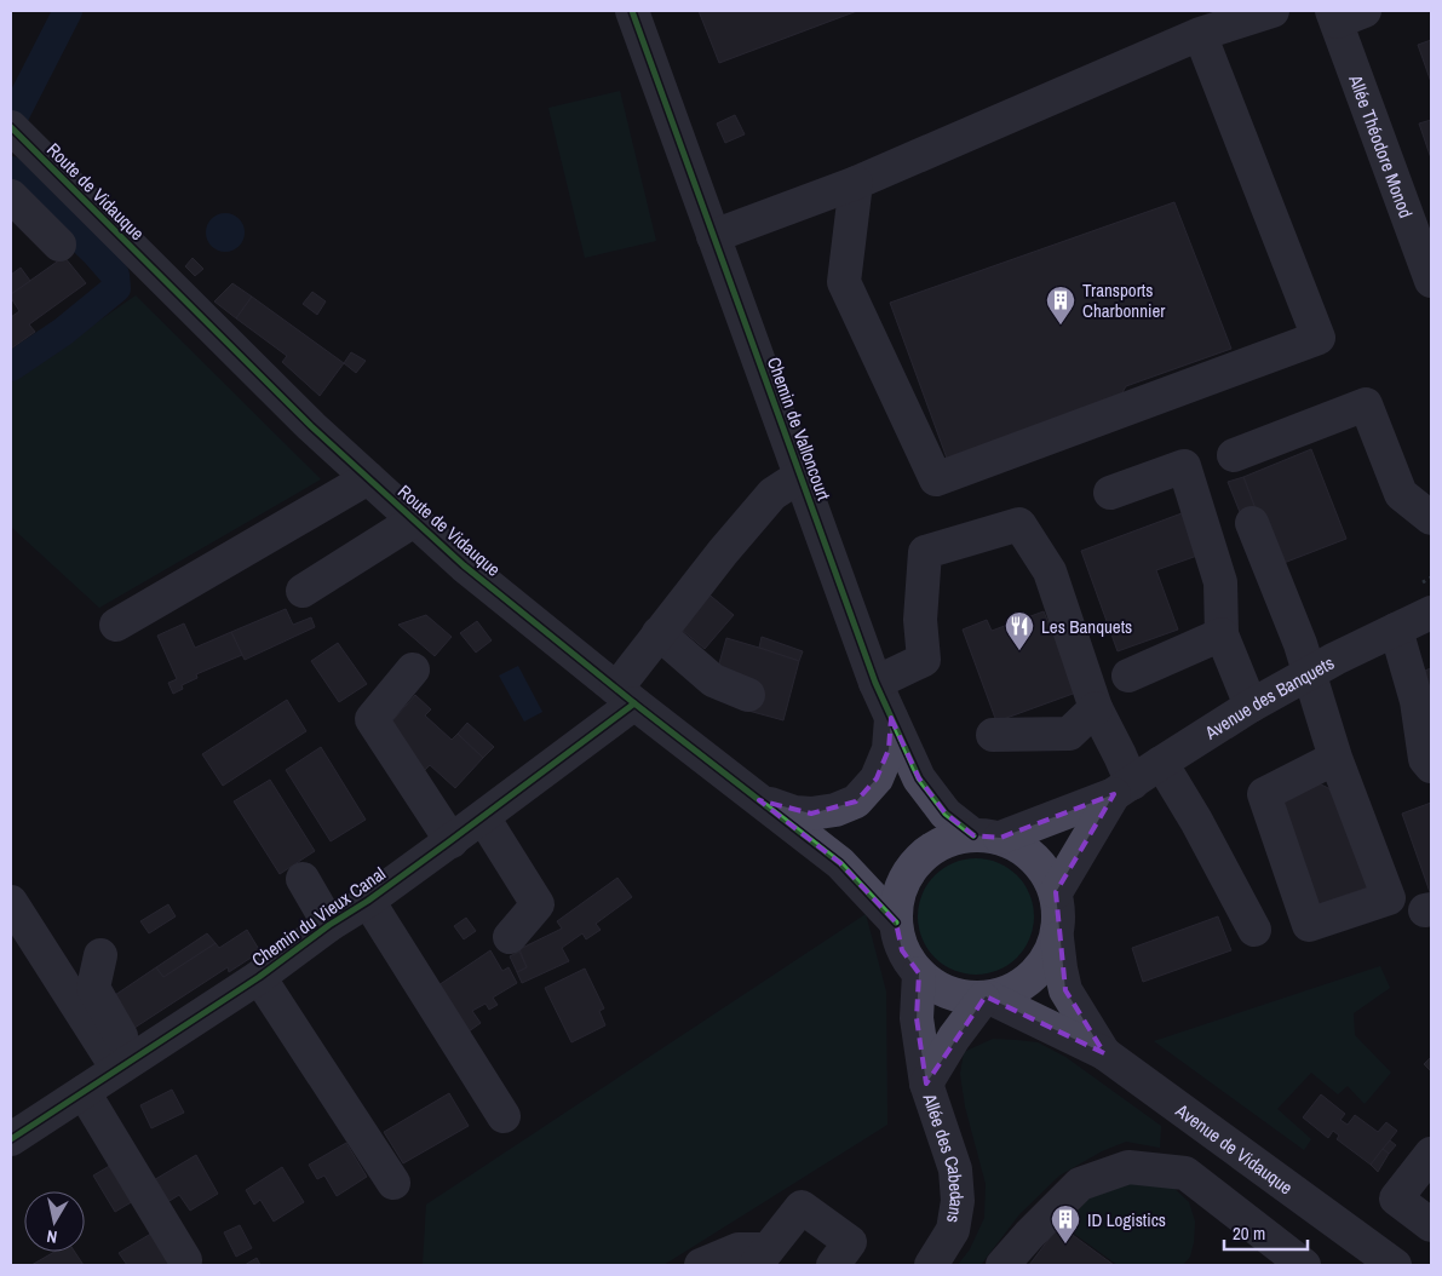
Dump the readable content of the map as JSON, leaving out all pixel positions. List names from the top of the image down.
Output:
{
  "streets": {
    "street": [
      "Allée Théodore Monod",
      "Route de Vidauque",
      "Chemin de Valloncourt",
      "Avenue des Banquets",
      "Chemin du Vieux Canal",
      "Avenue de Vidauque",
      "Allée des Cabedans"
    ]
  },
  "crossings": [
    ["Route de Vidauque", "Chemin de Valloncourt"],
    ["Route de Vidauque", "Avenue des Banquets"],
    ["Route de Vidauque", "Chemin du Vieux Canal"],
    ["Route de Vidauque", "Avenue de Vidauque"],
    ["Route de Vidauque", "Allée des Cabedans"],
    ["Chemin de Valloncourt", "Avenue des Banquets"],
    ["Chemin de Valloncourt", "Chemin du Vieux Canal"],
    ["Chemin de Valloncourt", "Avenue de Vidauque"],
    ["Chemin de Valloncourt", "Allée des Cabedans"],
    ["Avenue des Banquets", "Avenue de Vidauque"],
    ["Avenue des Banquets", "Allée des Cabedans"],
    ["Avenue de Vidauque", "Allée des Cabedans"]
  ],
  "places": {
    "building": ["Transports Charbonnier", "ID Logistics"],
    "restaurant": ["Les Banquets"]
  },
  "scale_bar": "20 m",
  "north": "bottom"
}
